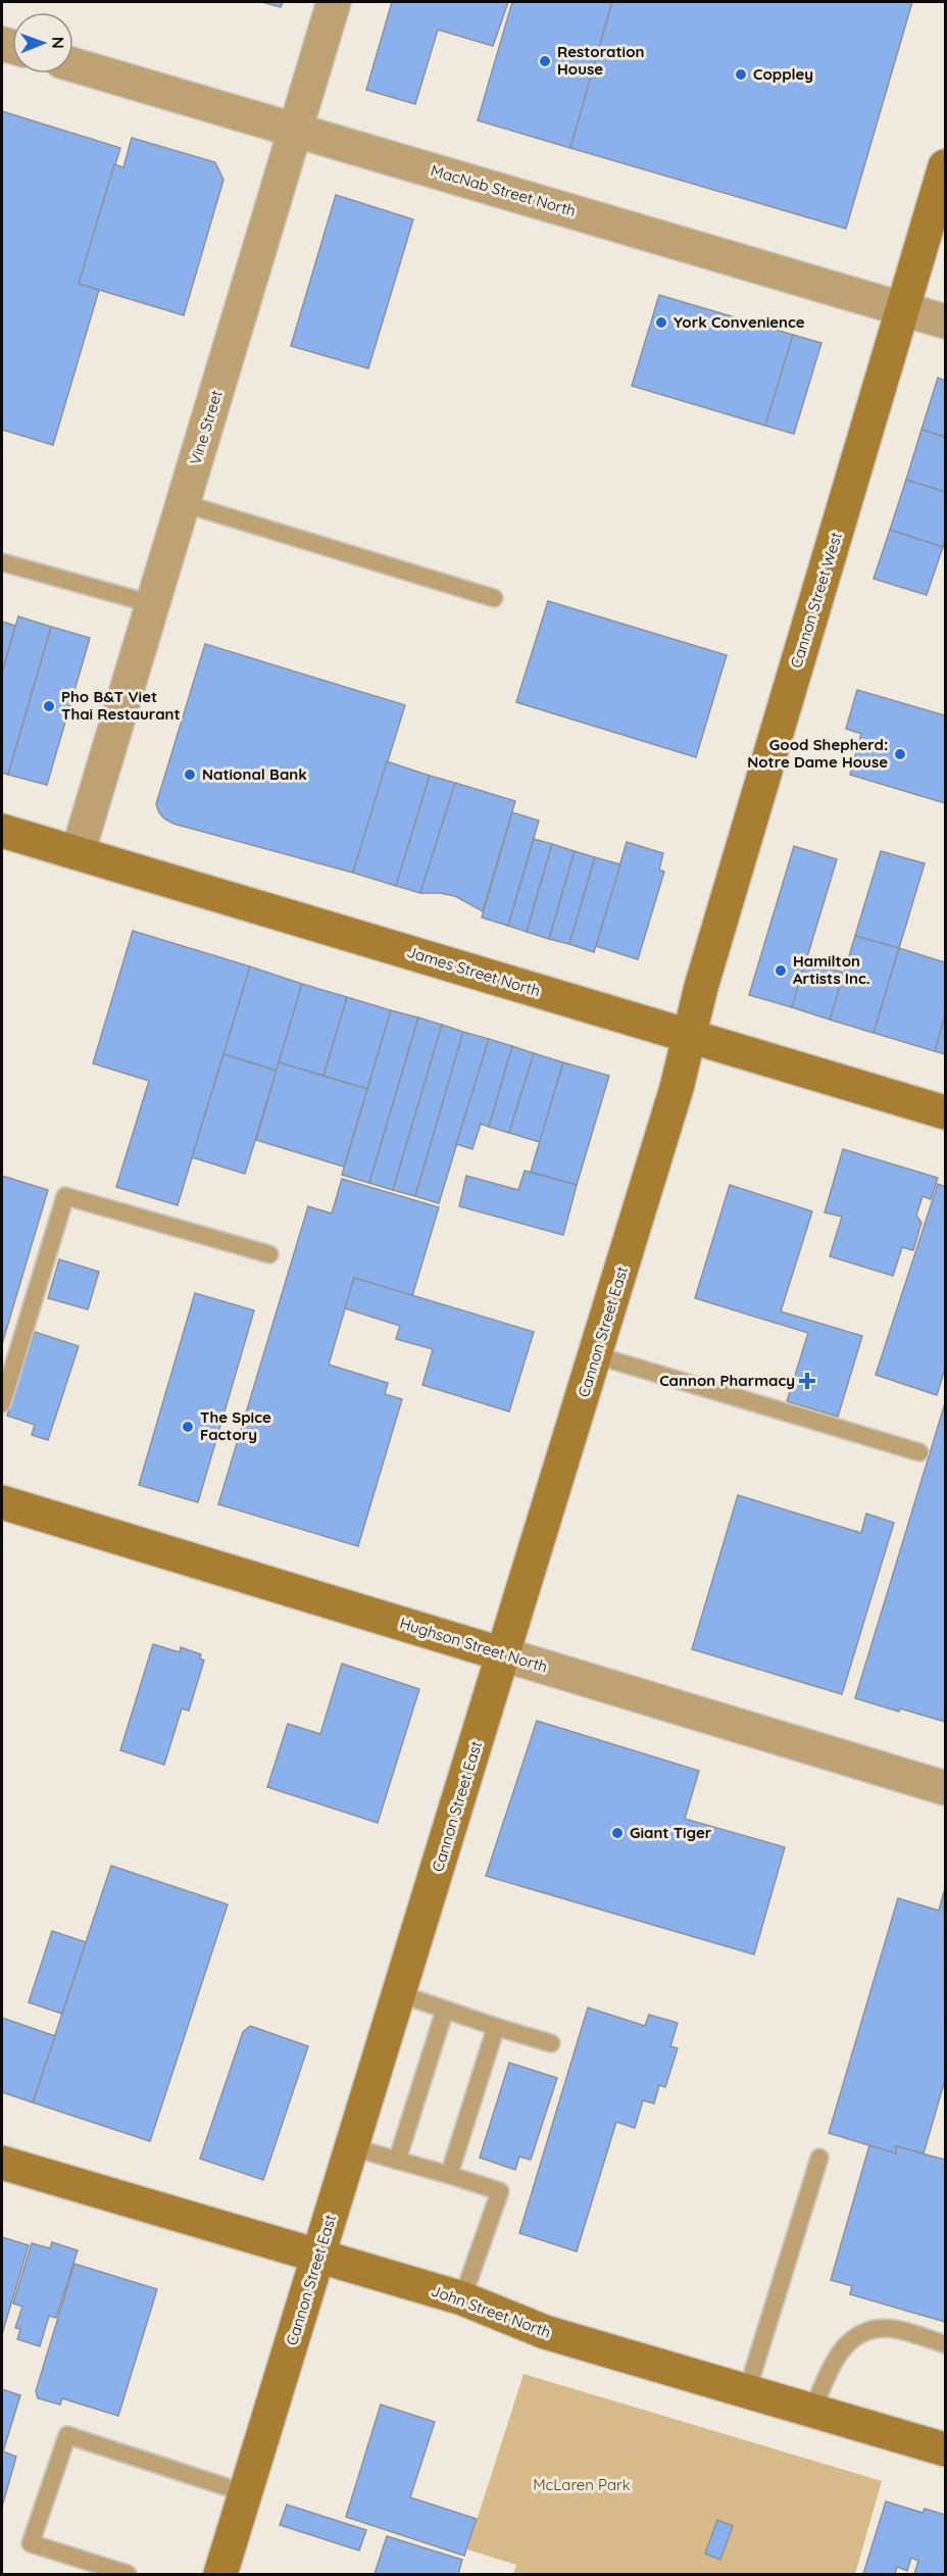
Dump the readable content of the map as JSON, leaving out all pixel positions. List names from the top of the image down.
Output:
{
  "streets": {
    "main road": [
      "Cannon Street West",
      "James Street North",
      "Cannon Street East",
      "Hughson Street North",
      "John Street North"
    ],
    "street": ["MacNab Street North", "Vine Street"]
  },
  "crossings": [
    ["MacNab Street North", "Vine Street"],
    ["MacNab Street North", "Cannon Street West"],
    ["Vine Street", "James Street North"],
    ["Cannon Street West", "James Street North"],
    ["Cannon Street West", "Cannon Street East"],
    ["James Street North", "Cannon Street East"],
    ["Cannon Street East", "Hughson Street North"],
    ["Cannon Street East", "John Street North"]
  ],
  "parks": ["McLaren Park"],
  "places": {
    "other": [
      "Restoration House",
      "Coppley",
      "York Convenience",
      "Pho B&T Viet Thai Restaurant",
      "Good Shepherd: Notre Dame House",
      "National Bank",
      "Hamilton Artists Inc.",
      "The Spice Factory",
      "Giant Tiger"
    ],
    "health": ["Cannon Pharmacy"]
  },
  "north": "right"
}
